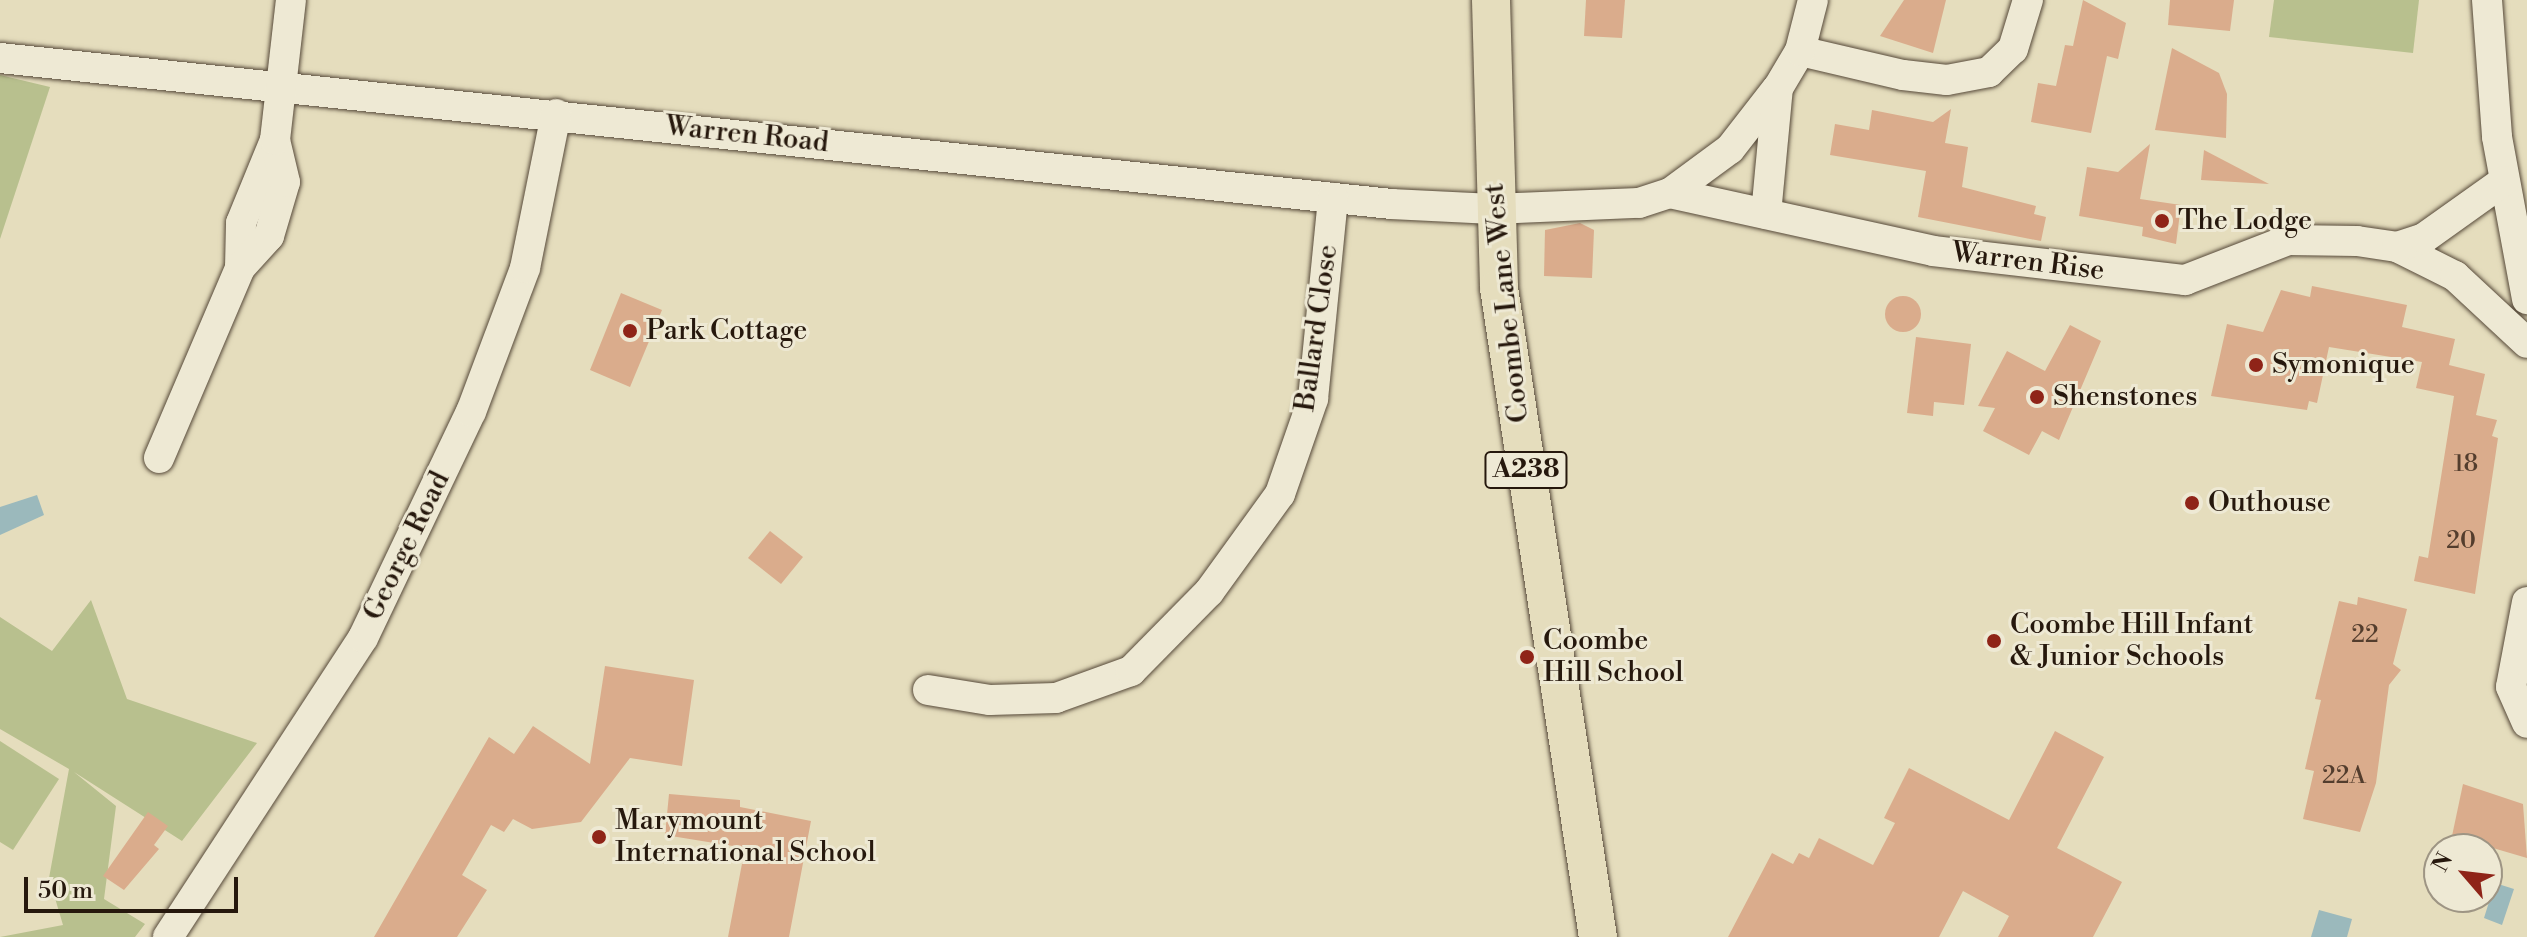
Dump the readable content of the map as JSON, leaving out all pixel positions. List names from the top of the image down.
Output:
{
  "streets": {
    "main road": ["Coombe Lane West", "A238"],
    "street": [
      "Warren Road",
      "Warren Rise",
      "Ballard Close",
      "George Road"
    ]
  },
  "crossings": [
    ["Warren Road", "Warren Rise"],
    ["Warren Road", "Coombe Lane West"],
    ["Warren Road", "Ballard Close"],
    ["Warren Road", "George Road"],
    ["Warren Rise", "Coombe Lane West"]
  ],
  "places": [
    "The Lodge",
    "Park Cottage",
    "Symonique",
    "Shenstones",
    "Outhouse",
    "Coombe Hill Infant & Junior Schools",
    "Coombe Hill School",
    "Marymount International School"
  ],
  "house_numbers": [
    "18",
    "20",
    "22",
    "22A"
  ],
  "scale_bar": "50 m",
  "north": "top left"
}
